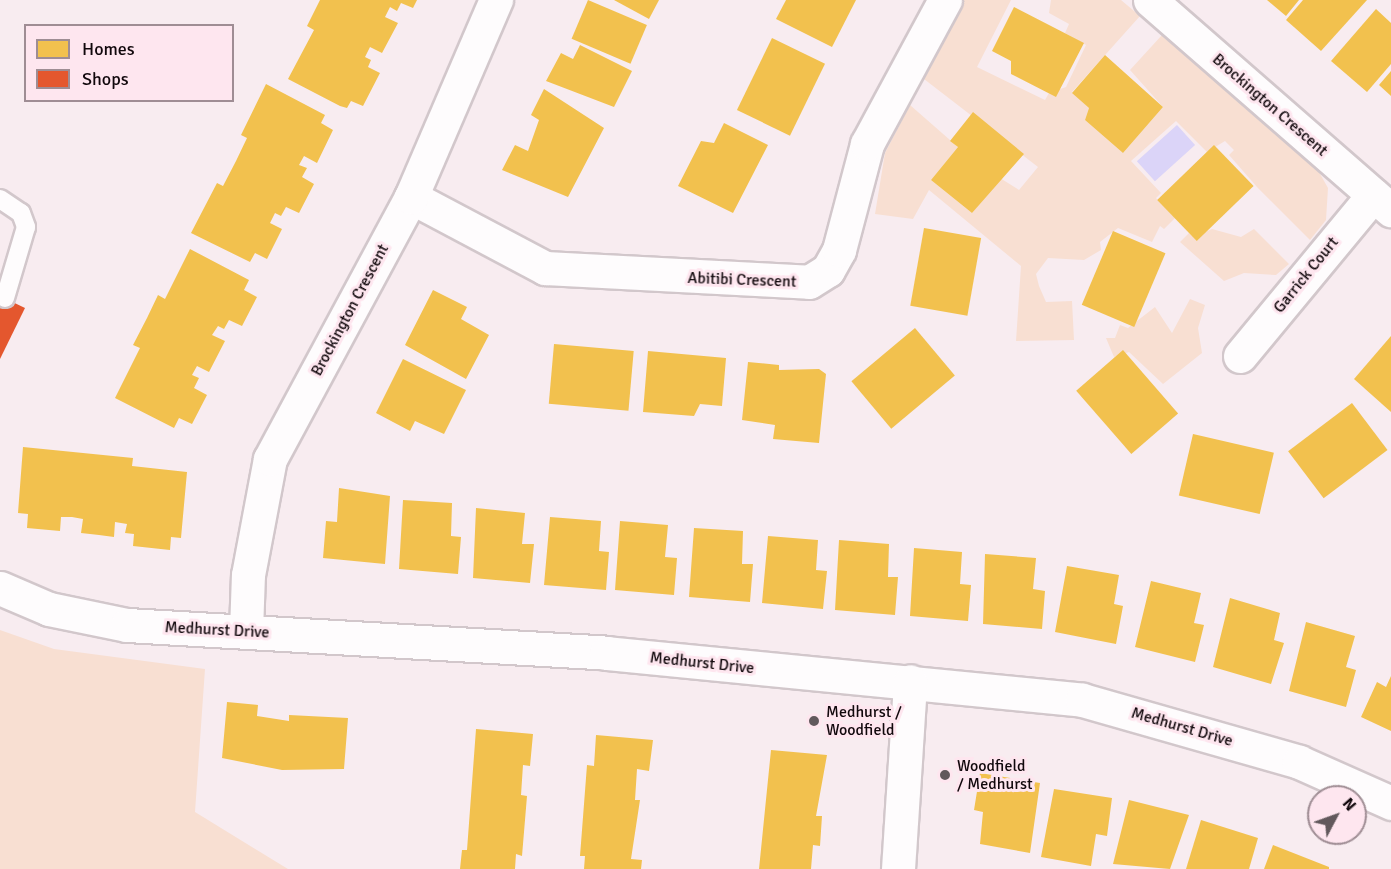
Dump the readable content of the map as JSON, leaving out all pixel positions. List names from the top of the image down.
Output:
{
  "streets": {
    "street": [
      "Brockington Crescent",
      "Garrick Court",
      "Abitibi Crescent",
      "Medhurst Drive"
    ]
  },
  "crossings": [
    ["Brockington Crescent", "Garrick Court"],
    ["Brockington Crescent", "Abitibi Crescent"],
    ["Brockington Crescent", "Medhurst Drive"]
  ],
  "places": ["Medhurst / Woodfield", "Woodfield / Medhurst"],
  "legend": ["Homes", "Shops"],
  "north": "top right"
}
